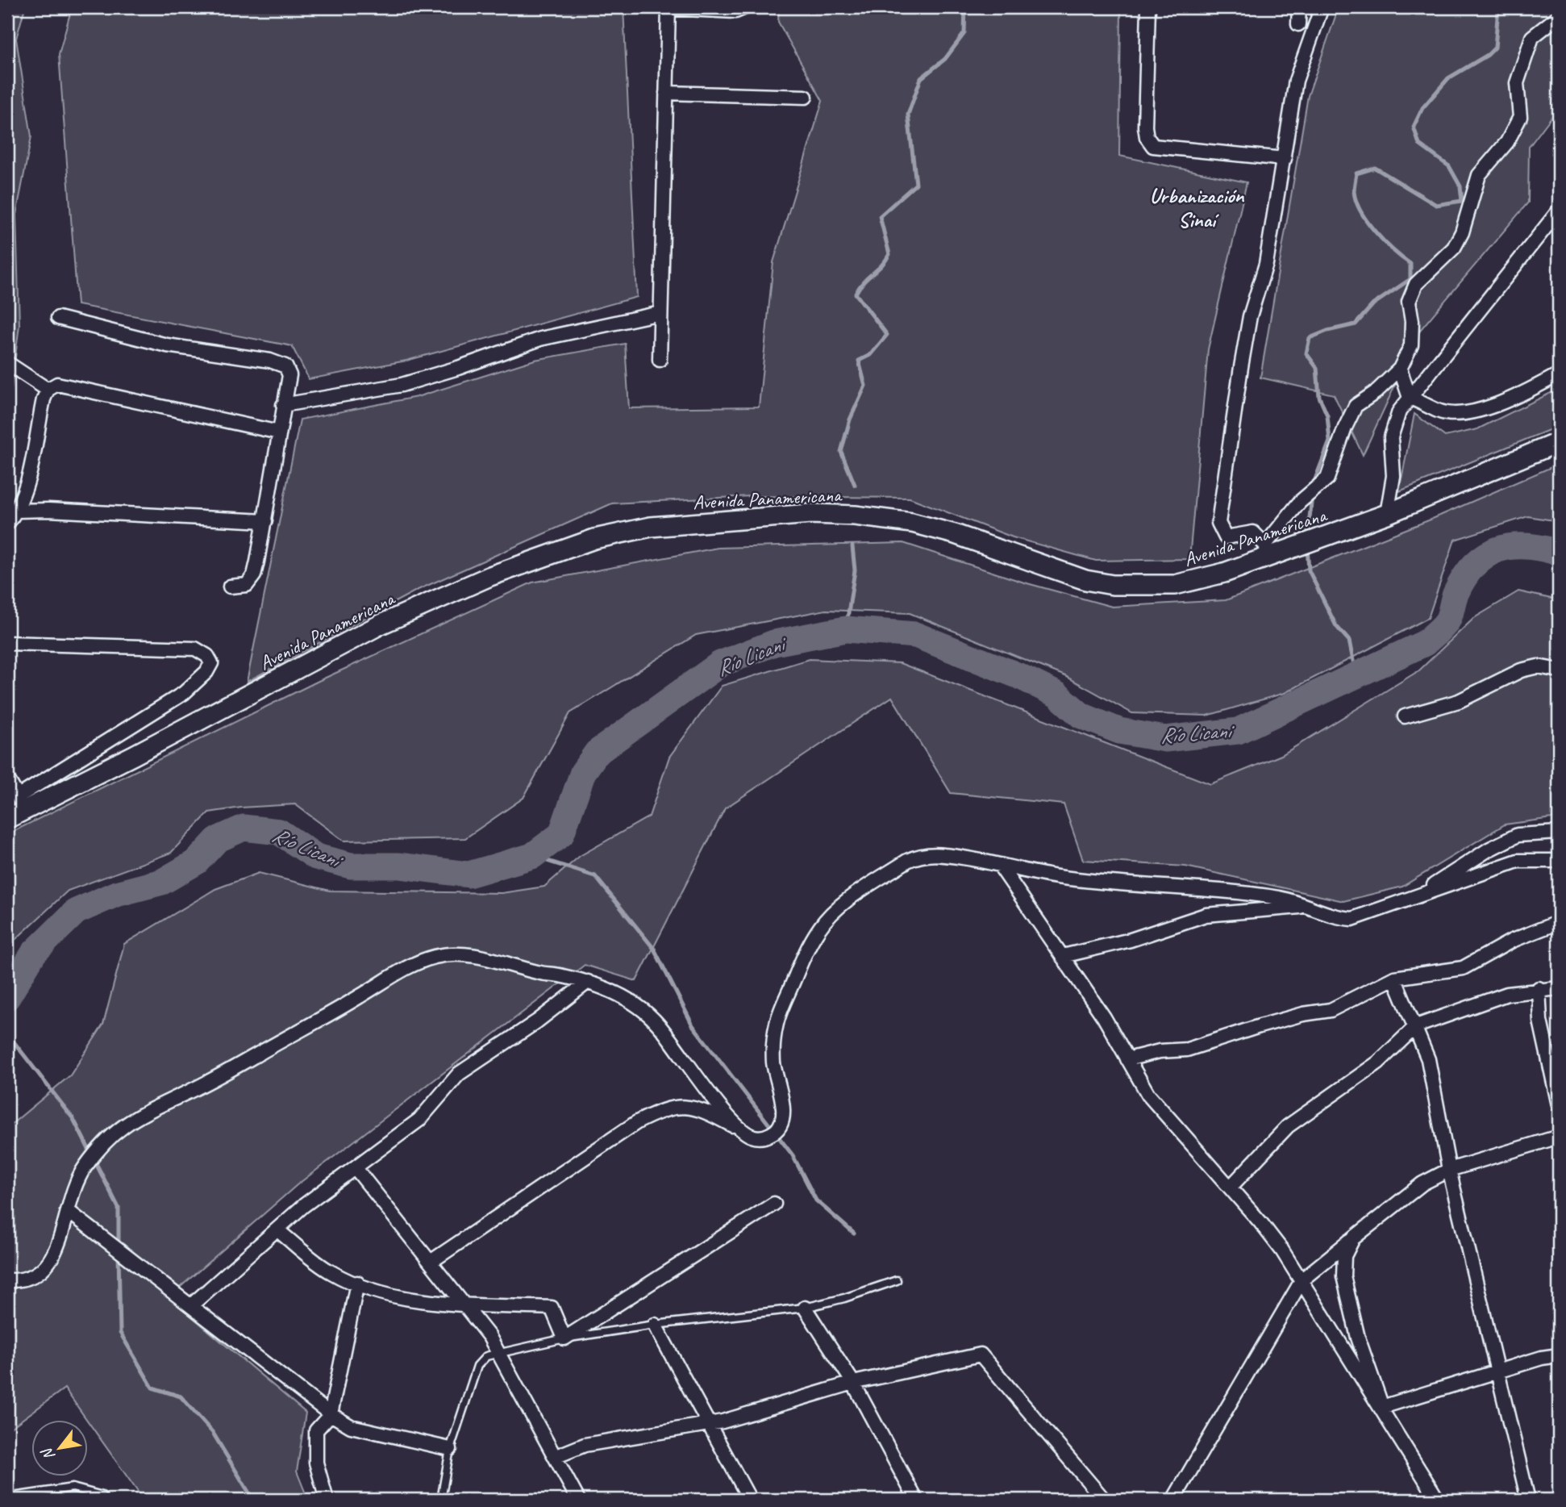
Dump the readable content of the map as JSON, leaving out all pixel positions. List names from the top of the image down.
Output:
{
  "streets": {
    "main road": ["Avenida Panamericana"]
  },
  "districts": ["Urbanización Sinaí"],
  "water": ["Río Licani"],
  "north": "bottom left"
}
